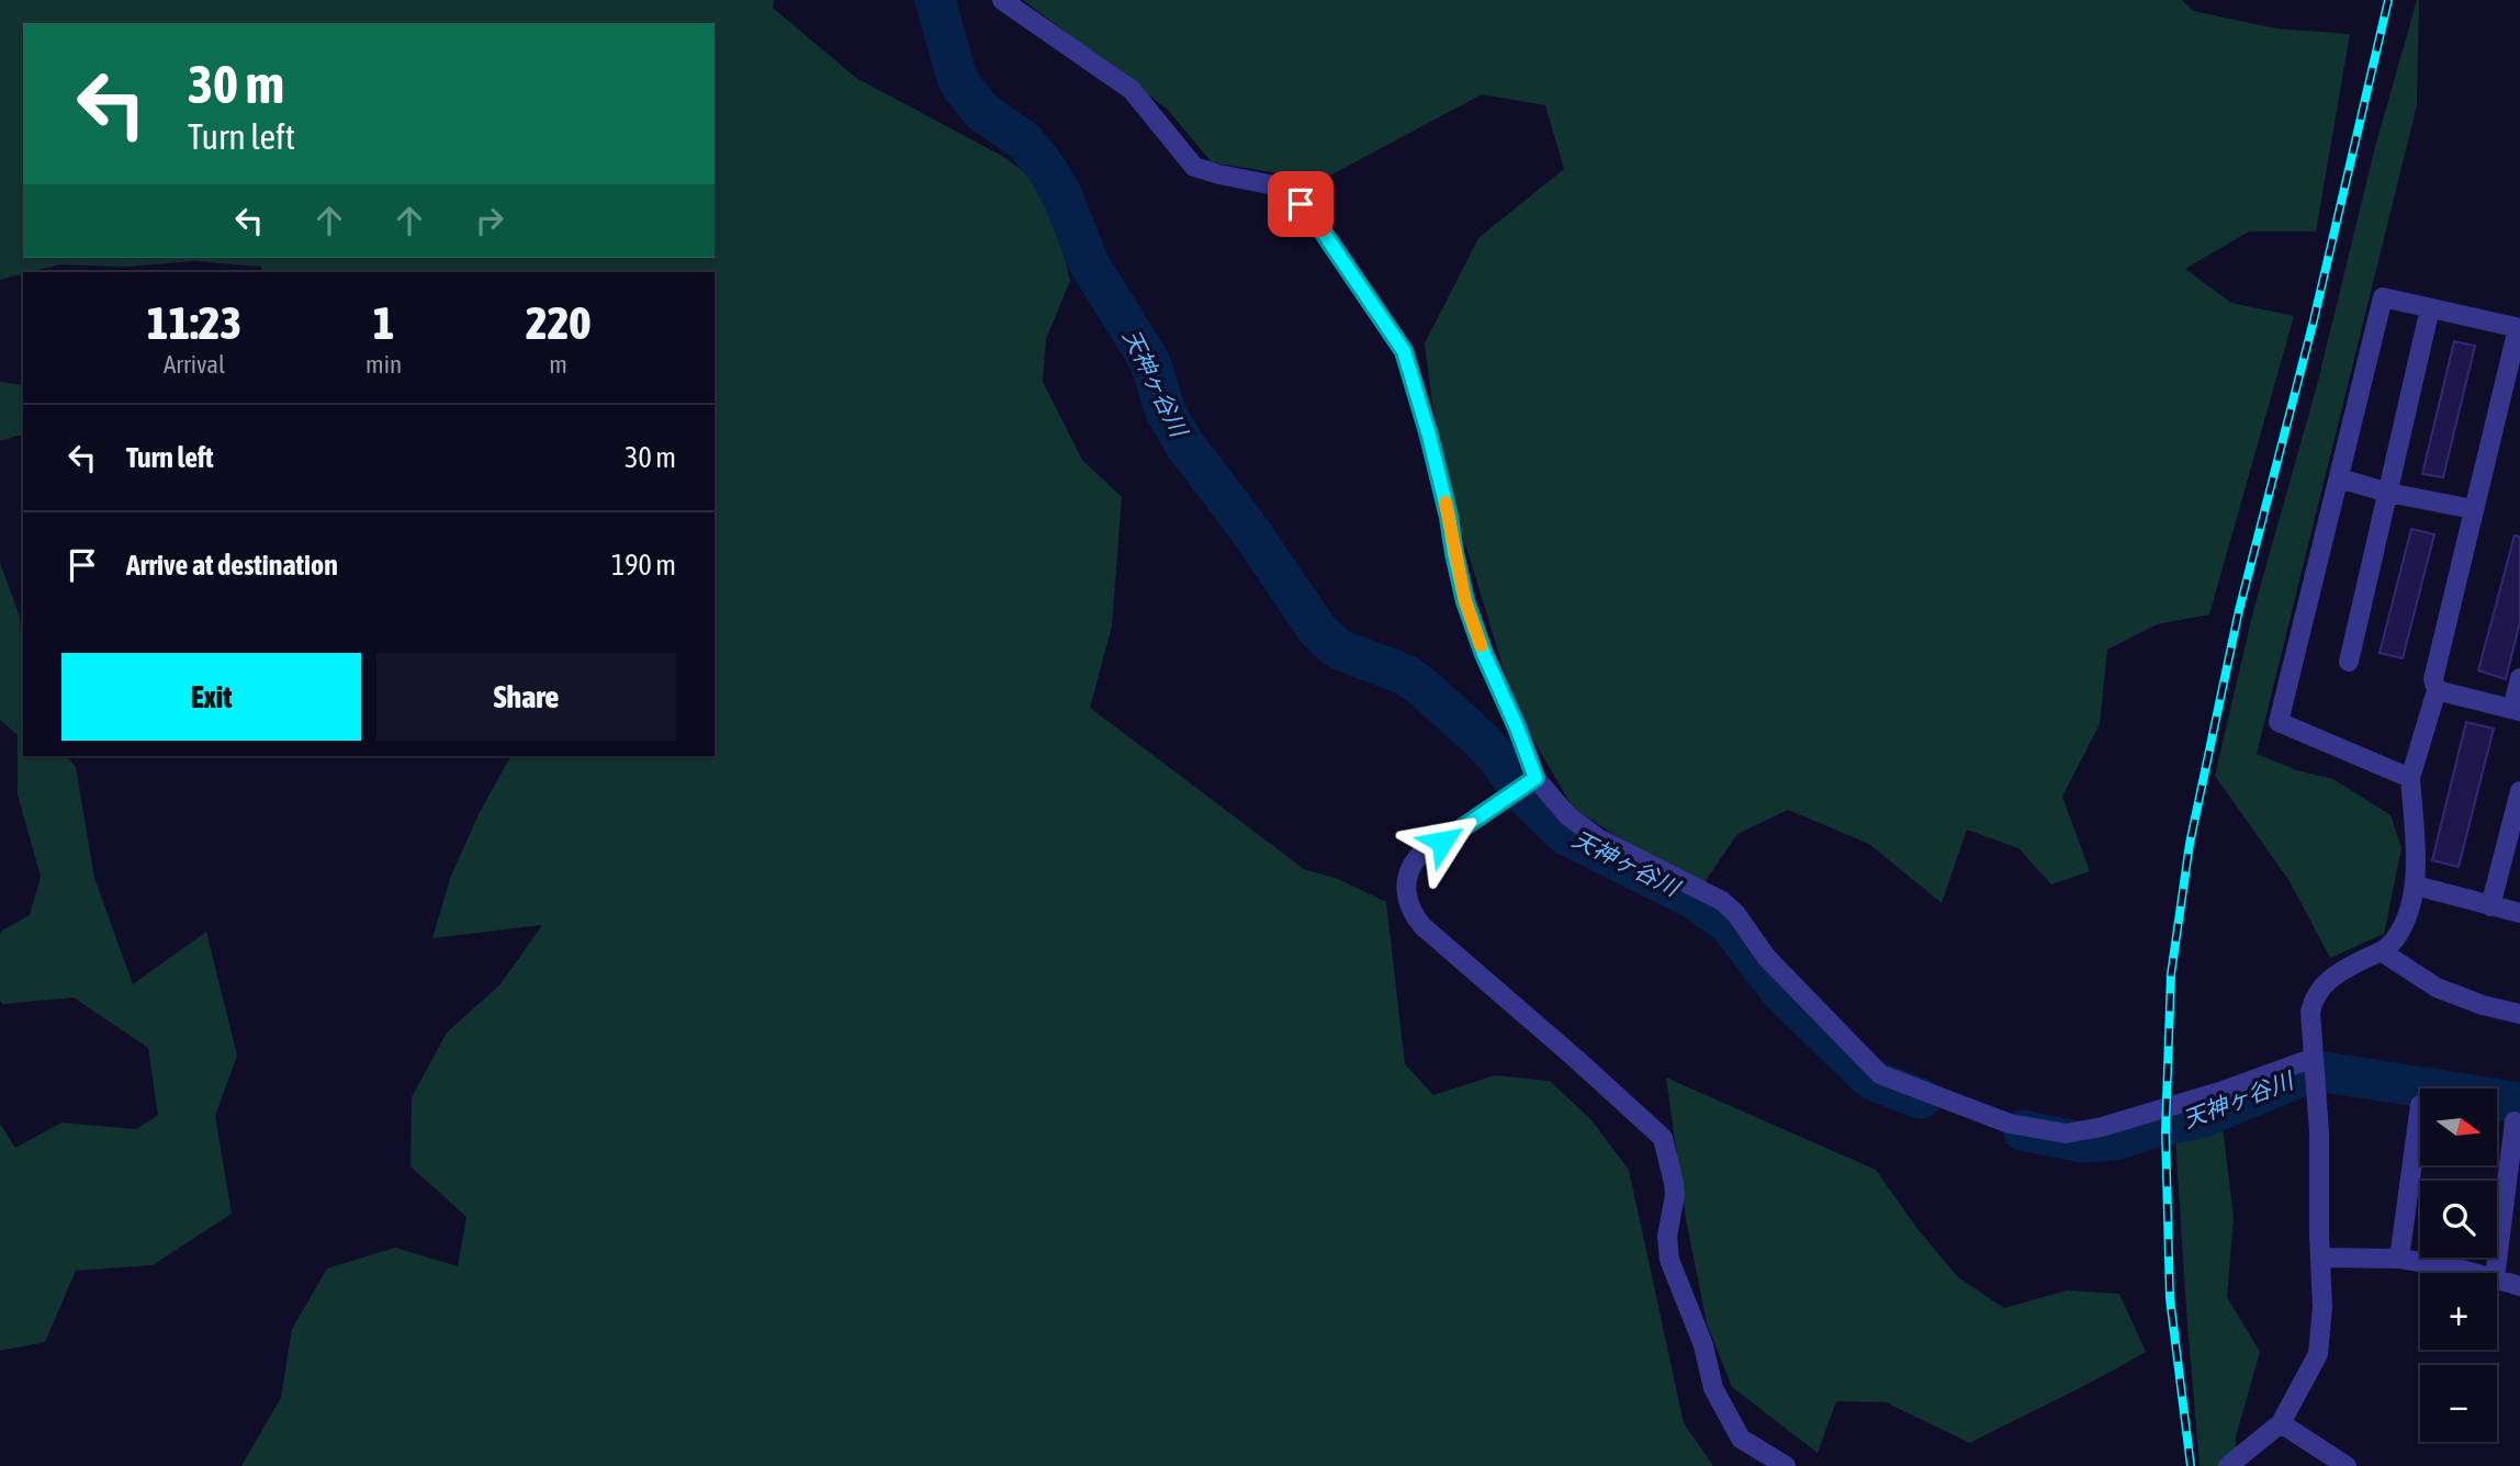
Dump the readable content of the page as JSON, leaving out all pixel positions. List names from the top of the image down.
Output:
{
  "water": ["天神ヶ谷川"],
  "north": "right",
  "page": {
    "turn": ["30 m", "Turn left"],
    "eta": [
      "11:23",
      "Arrival",
      "1",
      "min",
      "220",
      "m"
    ],
    "list": [
      {
        "name": "Turn left",
        "value": "30 m"
      },
      {
        "name": "Arrive at destination",
        "value": "190 m"
      }
    ],
    "buttons": ["Exit", "Share"],
    "map_buttons": ["+", "−"]
  }
}
